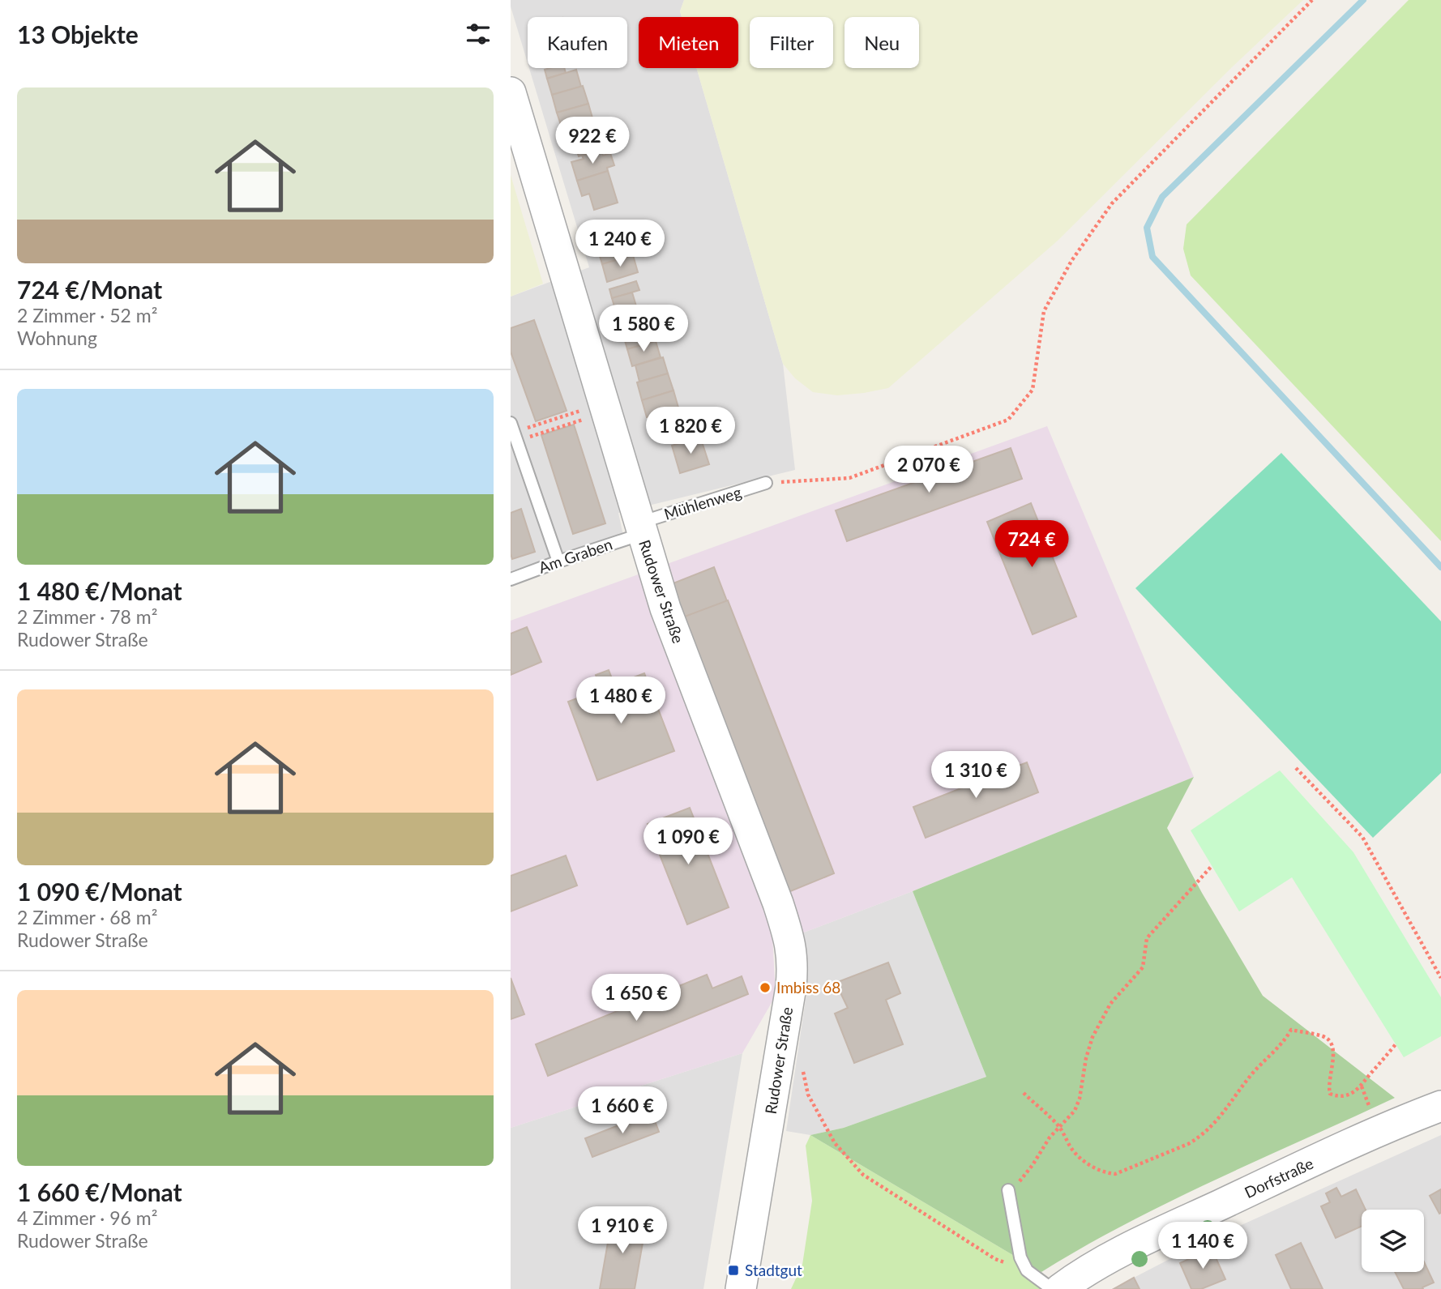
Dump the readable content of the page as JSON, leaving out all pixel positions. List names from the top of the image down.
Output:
{
  "streets": {
    "street": ["Rudower Straße", "Dorfstraße"],
    "lane": ["Mühlenweg", "Am Graben"]
  },
  "crossings": [
    ["Mühlenweg", "Am Graben"],
    ["Mühlenweg", "Rudower Straße"],
    ["Am Graben", "Rudower Straße"]
  ],
  "places": {
    "other": ["Imbiss 68"],
    "transit": ["Stadtgut"]
  },
  "page": {
    "heading": "13 Objekte",
    "chip": [
      "Kaufen",
      "Mieten",
      "Filter",
      "Neu"
    ],
    "list": [
      {
        "name": "724 €/Monat",
        "note": "2 Zimmer · 52 m² · Wohnung"
      },
      {
        "name": "1 480 €/Monat",
        "note": "2 Zimmer · 78 m² · Rudower Straße"
      },
      {
        "name": "1 090 €/Monat",
        "note": "2 Zimmer · 68 m² · Rudower Straße"
      },
      {
        "name": "1 660 €/Monat",
        "note": "4 Zimmer · 96 m² · Rudower Straße"
      }
    ],
    "price": [
      "922 €",
      "1 240 €",
      "1 580 €",
      "1 820 €",
      "2 070 €",
      "724 €",
      "1 480 €",
      "1 310 €",
      "1 090 €",
      "1 650 €",
      "1 660 €",
      "1 910 €",
      "1 140 €"
    ]
  }
}
